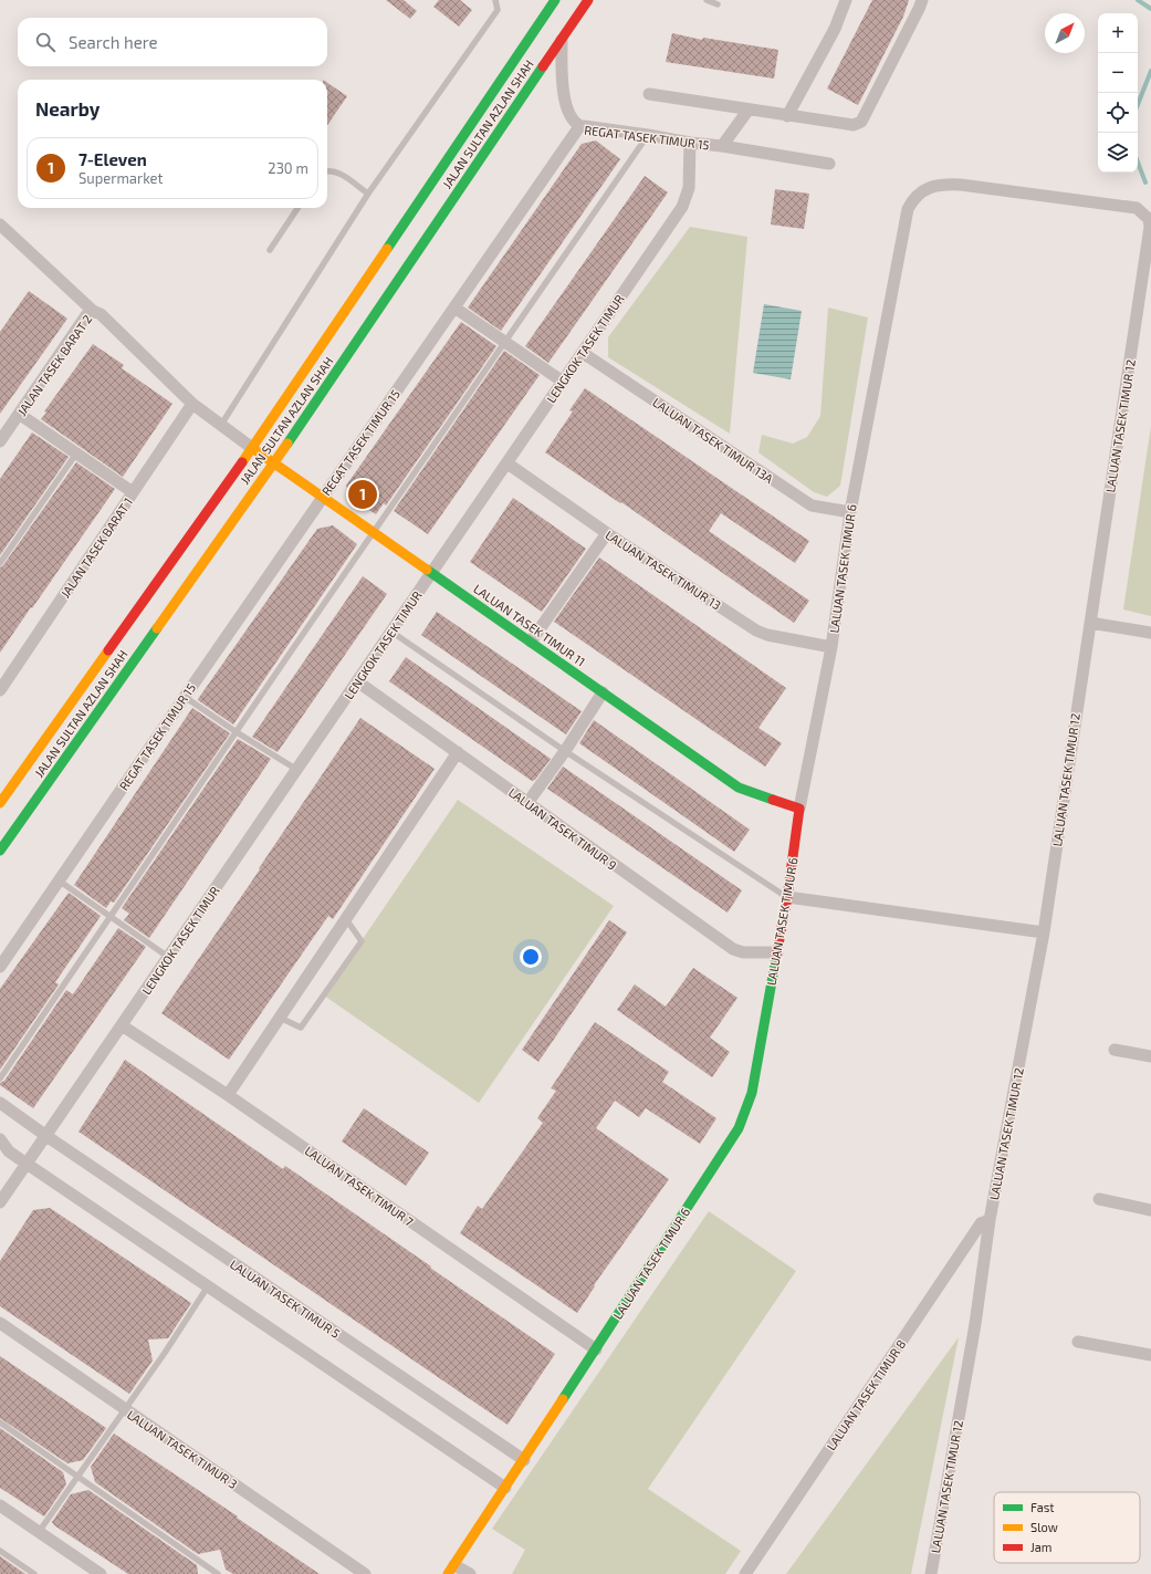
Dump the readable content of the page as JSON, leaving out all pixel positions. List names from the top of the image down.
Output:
{
  "streets": {
    "main road": ["JALAN SULTAN AZLAN SHAH", "LALUAN TASEK TIMUR 6", "LALUAN TASEK TIMUR 11"],
    "street": [
      "REGAT TASEK TIMUR 15",
      "LENGKOK TASEK TIMUR",
      "JALAN TASEK BARAT 2",
      "LALUAN TASEK TIMUR 12",
      "LALUAN TASEK TIMUR 13A",
      "JALAN TASEK BARAT 1",
      "LALUAN TASEK TIMUR 13",
      "LALUAN TASEK TIMUR 9",
      "LALUAN TASEK TIMUR 7",
      "LALUAN TASEK TIMUR 5",
      "LALUAN TASEK TIMUR 8",
      "LALUAN TASEK TIMUR 3"
    ]
  },
  "crossings": [
    ["JALAN SULTAN AZLAN SHAH", "LALUAN TASEK TIMUR 11"],
    ["REGAT TASEK TIMUR 15", "LENGKOK TASEK TIMUR"],
    ["REGAT TASEK TIMUR 15", "LALUAN TASEK TIMUR 11"],
    ["LENGKOK TASEK TIMUR", "LALUAN TASEK TIMUR 13A"],
    ["LENGKOK TASEK TIMUR", "LALUAN TASEK TIMUR 13"],
    ["LENGKOK TASEK TIMUR", "LALUAN TASEK TIMUR 11"],
    ["LENGKOK TASEK TIMUR", "LALUAN TASEK TIMUR 9"],
    ["LENGKOK TASEK TIMUR", "LALUAN TASEK TIMUR 7"],
    ["LENGKOK TASEK TIMUR", "LALUAN TASEK TIMUR 5"],
    ["LALUAN TASEK TIMUR 12", "LALUAN TASEK TIMUR 6"],
    ["LALUAN TASEK TIMUR 12", "LALUAN TASEK TIMUR 8"],
    ["LALUAN TASEK TIMUR 13A", "LALUAN TASEK TIMUR 6"],
    ["LALUAN TASEK TIMUR 6", "LALUAN TASEK TIMUR 13"],
    ["LALUAN TASEK TIMUR 6", "LALUAN TASEK TIMUR 11"],
    ["LALUAN TASEK TIMUR 6", "LALUAN TASEK TIMUR 9"],
    ["LALUAN TASEK TIMUR 6", "LALUAN TASEK TIMUR 7"],
    ["LALUAN TASEK TIMUR 6", "LALUAN TASEK TIMUR 5"]
  ],
  "legend": ["Fast", "Slow", "Jam"],
  "north": "top right",
  "page": {
    "map_buttons": ["+", "−"],
    "search": "Search here",
    "heading": "Nearby",
    "list": [
      {
        "mark": "1",
        "name": "7-Eleven",
        "note": "Supermarket",
        "value": "230 m"
      }
    ],
    "pins": "1"
  }
}
